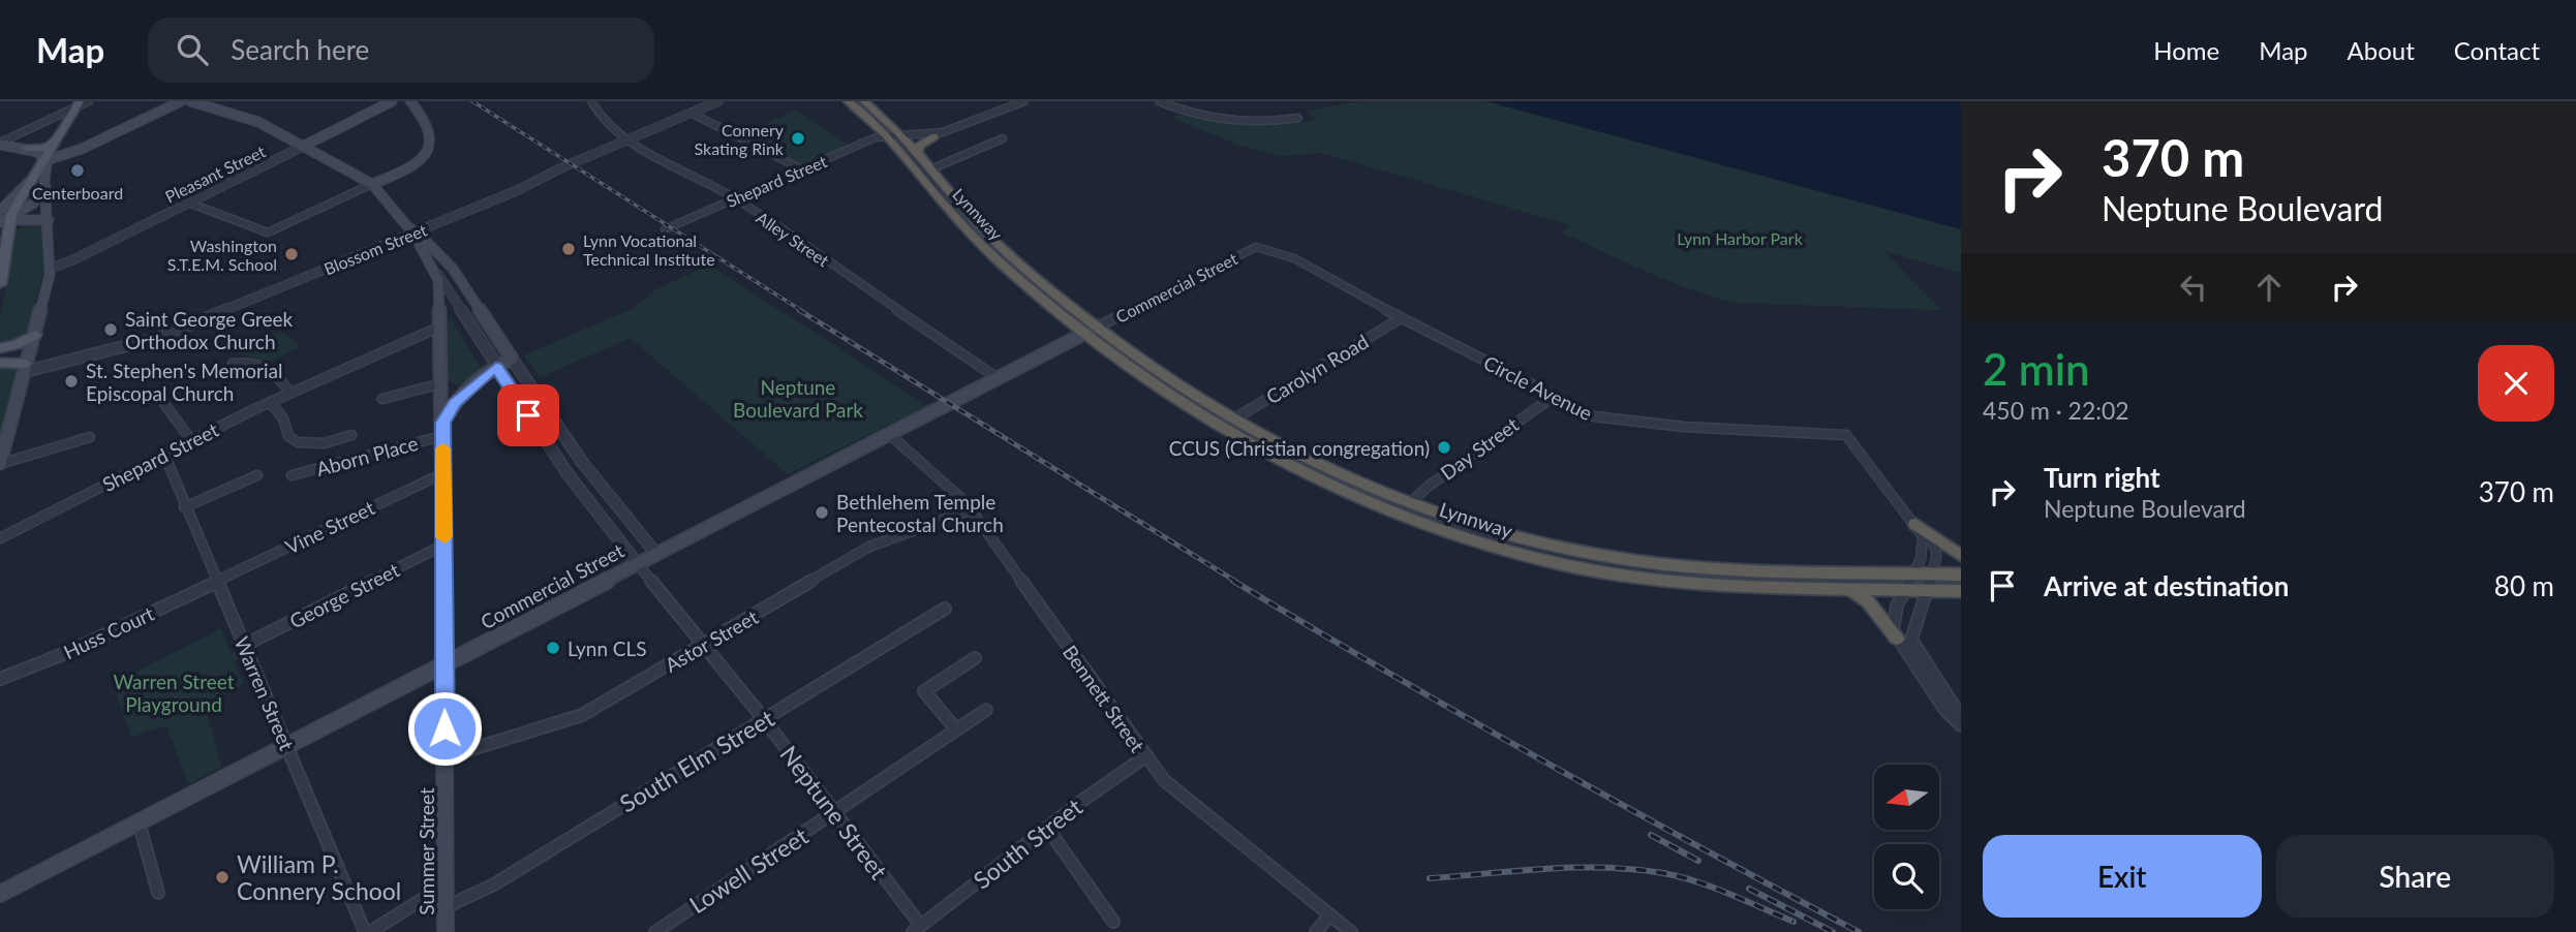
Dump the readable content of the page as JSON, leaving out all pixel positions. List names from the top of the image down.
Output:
{
  "streets": {
    "highway": ["Lynnway"],
    "main road": ["Pleasant Street", "Commercial Street", "Summer Street"],
    "street": [
      "Shepard Street",
      "Alley Street",
      "Blossom Street",
      "Carolyn Road",
      "Circle Avenue",
      "Day Street",
      "Aborn Place",
      "Vine Street",
      "George Street",
      "Huss Court",
      "Astor Street",
      "Warren Street",
      "Bennett Street",
      "South Elm Street",
      "Neptune Street",
      "South Street",
      "Lowell Street"
    ]
  },
  "crossings": [
    ["Shepard Street", "Lynnway"],
    ["Shepard Street", "Alley Street"],
    ["Shepard Street", "Warren Street"],
    ["Shepard Street", "Summer Street"],
    ["Lynnway", "Commercial Street"],
    ["Lynnway", "Carolyn Road"],
    ["Lynnway", "Day Street"],
    ["Alley Street", "Blossom Street"],
    ["Alley Street", "Commercial Street"],
    ["Commercial Street", "Circle Avenue"],
    ["Commercial Street", "Warren Street"],
    ["Commercial Street", "Bennett Street"],
    ["Commercial Street", "Neptune Street"],
    ["Commercial Street", "Summer Street"],
    ["Carolyn Road", "Circle Avenue"],
    ["Circle Avenue", "Day Street"],
    ["Aborn Place", "Summer Street"],
    ["Vine Street", "Huss Court"],
    ["Vine Street", "Warren Street"],
    ["Vine Street", "Summer Street"],
    ["George Street", "Warren Street"],
    ["George Street", "Summer Street"],
    ["Huss Court", "Warren Street"],
    ["Astor Street", "Bennett Street"],
    ["Astor Street", "Neptune Street"],
    ["Astor Street", "Summer Street"],
    ["Bennett Street", "South Street"],
    ["South Elm Street", "Neptune Street"],
    ["South Elm Street", "Summer Street"],
    ["Neptune Street", "South Street"],
    ["Neptune Street", "Lowell Street"]
  ],
  "parks": ["Lynn Harbor Park", "Neptune Boulevard Park", "Warren Street Playground"],
  "places": [
    "Connery Skating Rink",
    "Centerboard",
    "Lynn Vocational Technical Institute",
    "Washington S.T.E.M. School",
    "Saint George Greek Orthodox Church",
    "St. Stephen's Memorial Episcopal Church",
    "CCUS (Christian congregation)",
    "Bethlehem Temple Pentecostal Church",
    "Lynn CLS",
    "William P. Connery School"
  ],
  "north": "left",
  "page": {
    "header": "Map",
    "search": "Search here",
    "nav": [
      "Home",
      "Map",
      "About",
      "Contact"
    ],
    "turn": ["370 m", "Neptune Boulevard"],
    "heading": ["2 min", "450 m · 22:02"],
    "list": [
      {
        "name": "Turn right",
        "note": "Neptune Boulevard",
        "value": "370 m"
      },
      {
        "name": "Arrive at destination",
        "value": "80 m"
      }
    ],
    "buttons": ["Exit", "Share"]
  }
}
